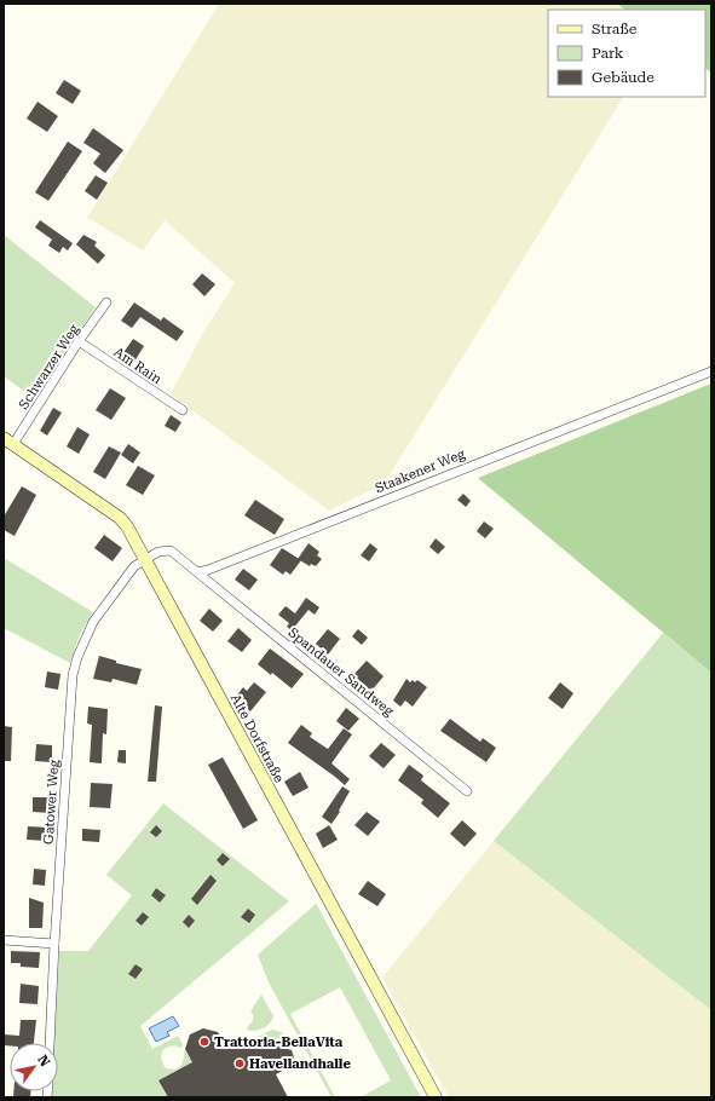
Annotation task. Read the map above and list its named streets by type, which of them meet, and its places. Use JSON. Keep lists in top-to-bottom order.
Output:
{
  "streets": {
    "street": [
      "Am Rain",
      "Schwarzer Weg",
      "Staakener Weg",
      "Spandauer Sandweg",
      "Alte Dorfstraße",
      "Gatower Weg"
    ]
  },
  "crossings": [
    ["Am Rain", "Schwarzer Weg"],
    ["Schwarzer Weg", "Alte Dorfstraße"],
    ["Staakener Weg", "Spandauer Sandweg"],
    ["Alte Dorfstraße", "Gatower Weg"]
  ],
  "places": ["Trattoria-BellaVita", "Havellandhalle"],
  "legend": ["Straße", "Park", "Gebäude"],
  "north": "top right"
}
